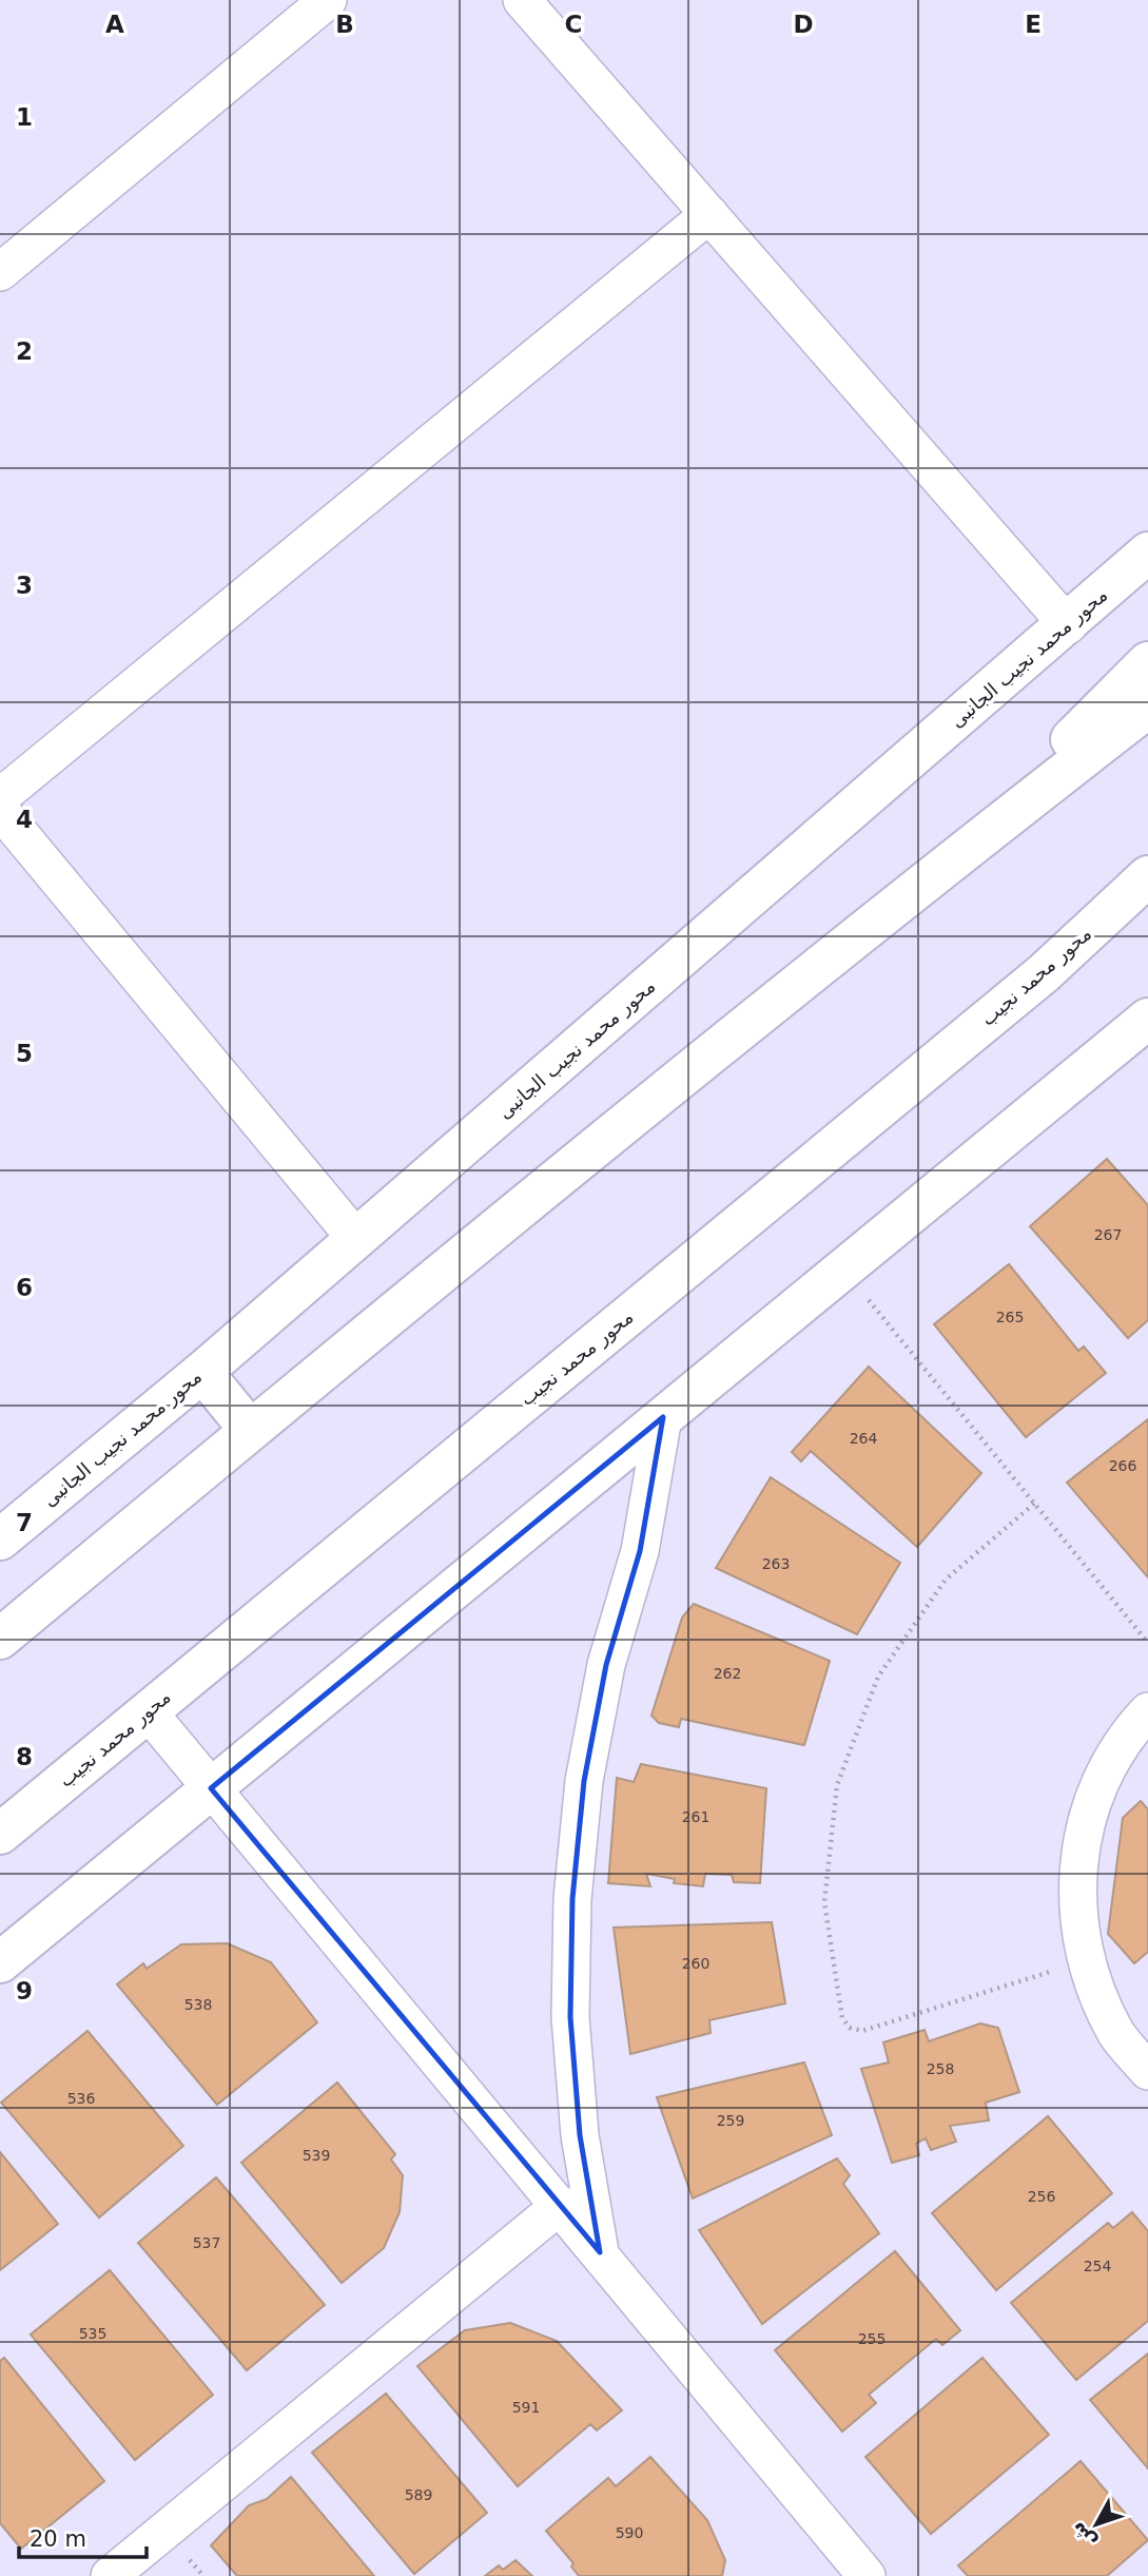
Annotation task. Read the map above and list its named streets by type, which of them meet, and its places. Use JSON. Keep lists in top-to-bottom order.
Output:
{
  "streets": {
    "main road": ["محور محمد نجيب الجانبى", "محور محمد نجيب"]
  },
  "house_numbers": [
    "267",
    "265",
    "264",
    "266",
    "263",
    "262",
    "261",
    "260",
    "538",
    "258",
    "536",
    "259",
    "539",
    "256",
    "537",
    "254",
    "535",
    "255",
    "591",
    "589",
    "590"
  ],
  "scale_bar": "20 m",
  "north": "bottom left",
  "grid": {
    "columns": [
      "A",
      "B",
      "C",
      "D",
      "E"
    ],
    "rows": [
      "1",
      "2",
      "3",
      "4",
      "5",
      "6",
      "7",
      "8",
      "9"
    ]
  }
}
